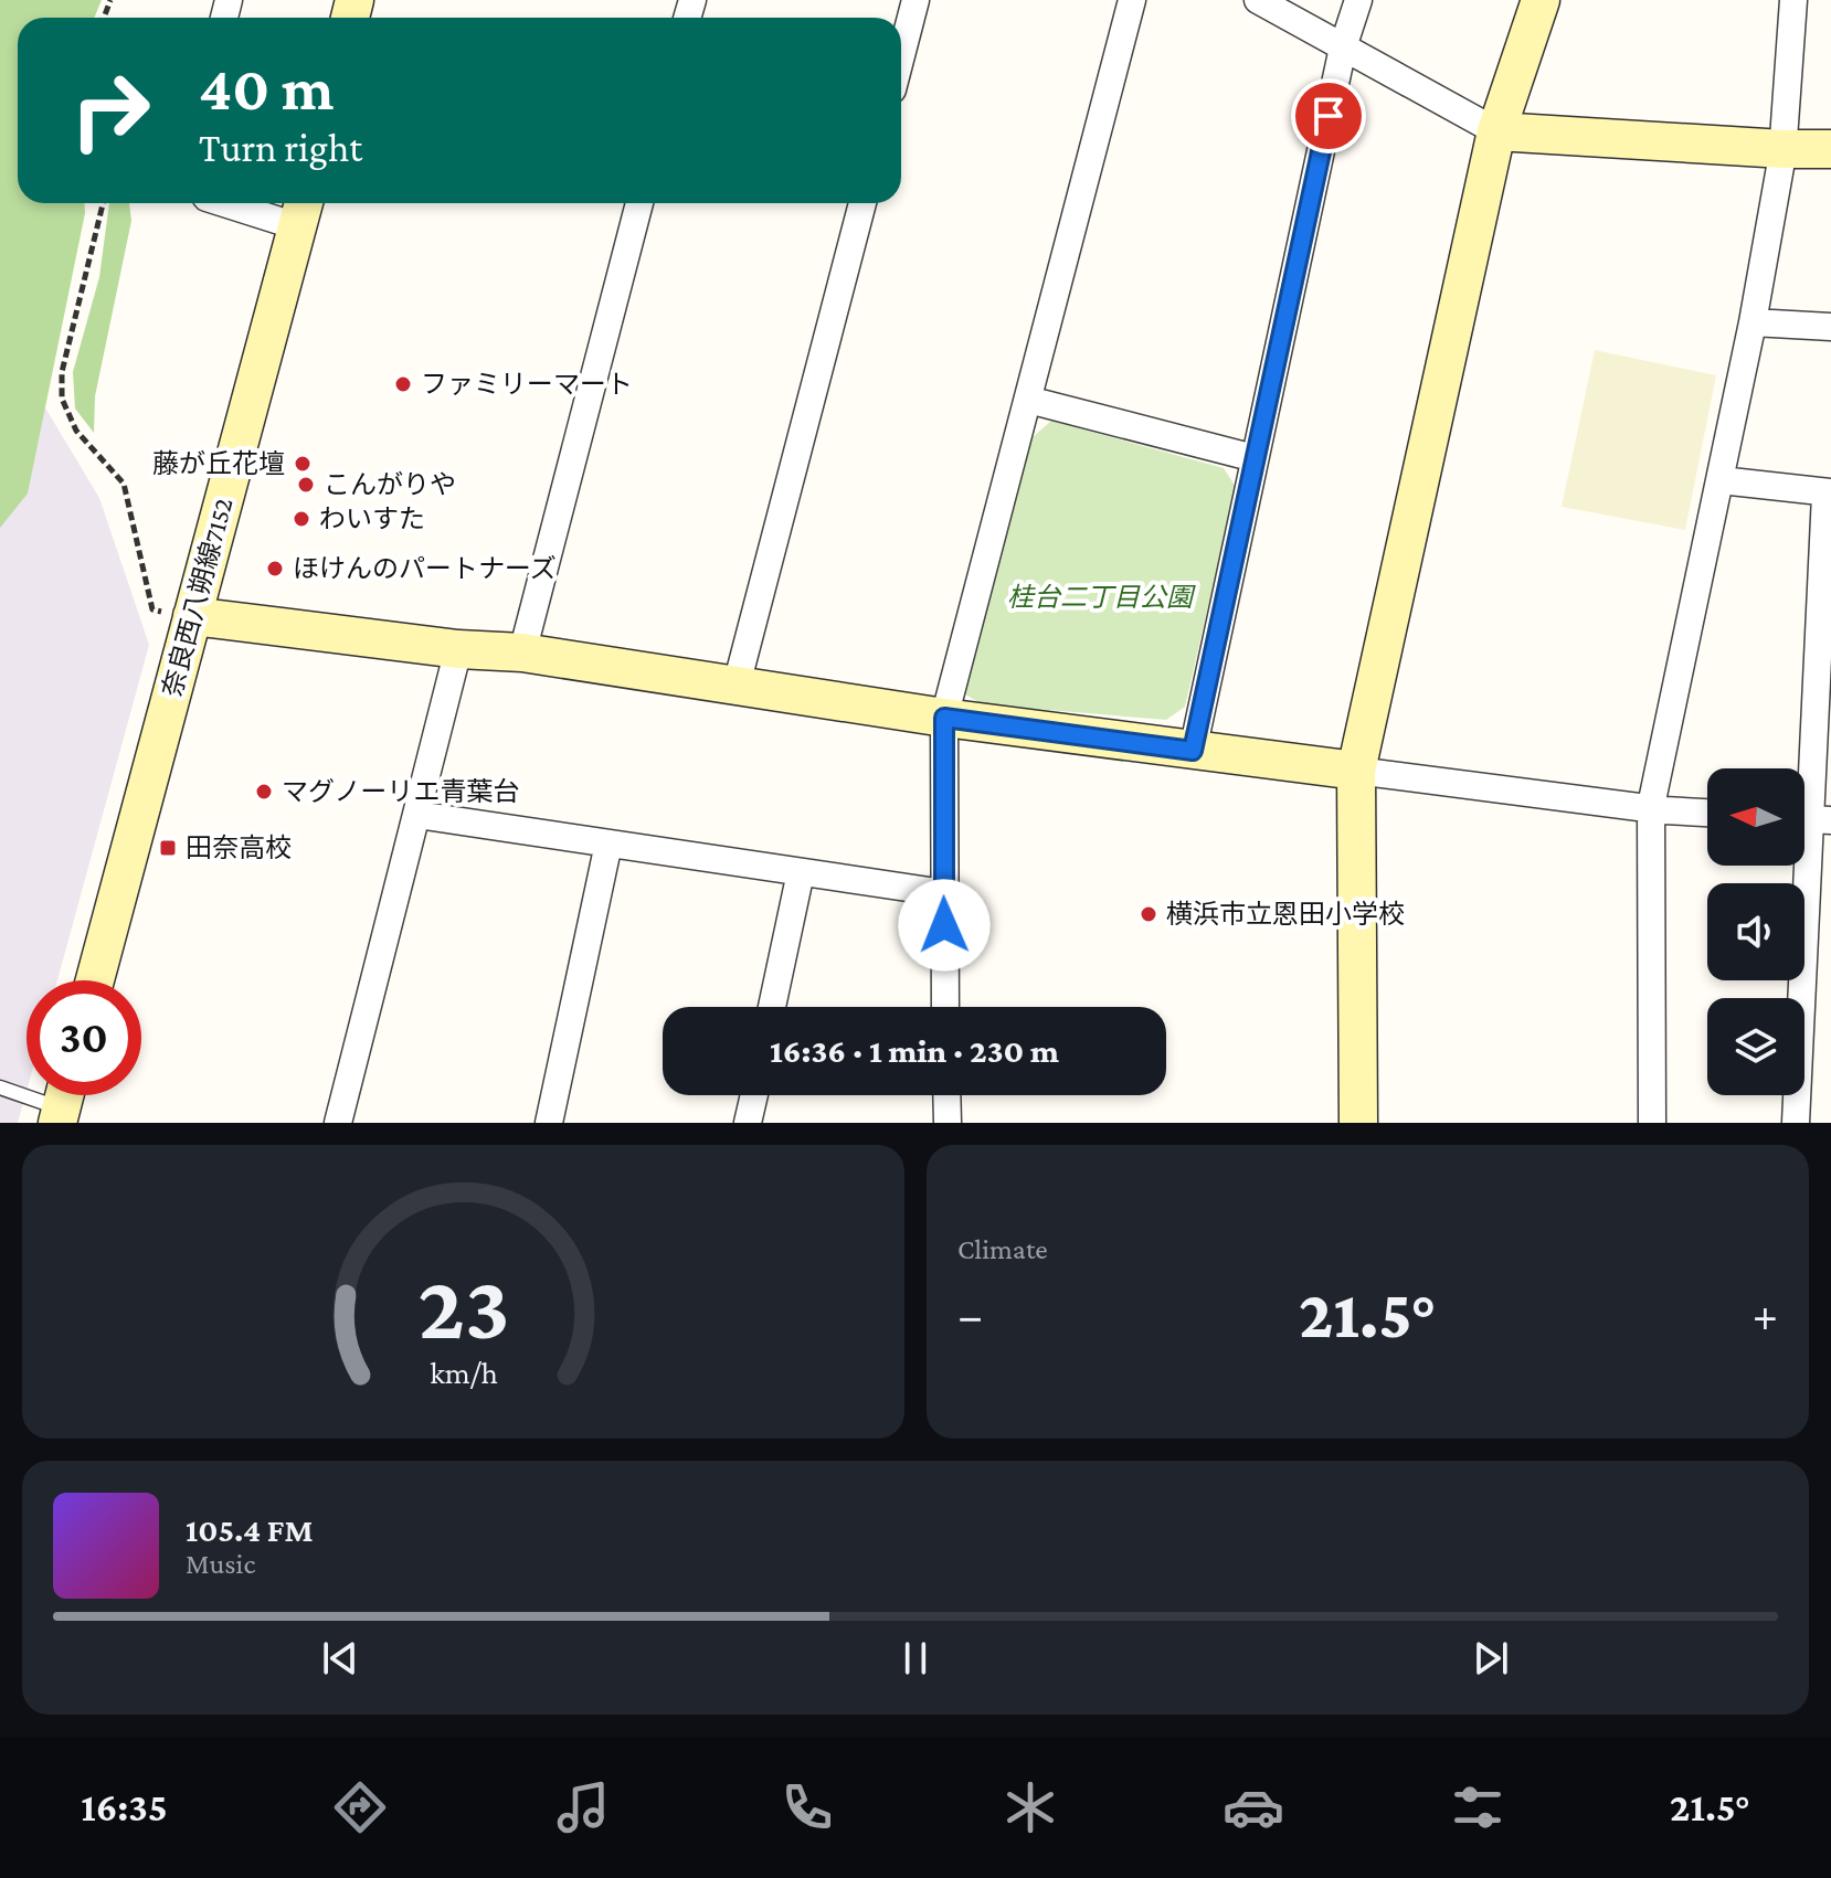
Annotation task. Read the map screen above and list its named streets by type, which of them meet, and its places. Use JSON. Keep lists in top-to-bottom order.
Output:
{
  "streets": {
    "street": ["奈良西八朔線7152"]
  },
  "parks": ["桂台二丁目公園"],
  "places": {
    "other": [
      "ファミリーマート",
      "藤が丘花壇",
      "こんがりや",
      "わいすた",
      "ほけんのパートナーズ",
      "マグノーリエ青葉台",
      "横浜市立恩田小学校"
    ],
    "transit": ["田奈高校"]
  },
  "north": "left",
  "page": {
    "turn": ["40 m", "Turn right"],
    "limit": "30",
    "trip": "16:36 · 1 min · 230 m",
    "tile": "Climate",
    "heat": ["−", "21.5°", "+"],
    "song": ["105.4 FM", "Music"],
    "tabs": ["16:35", "21.5°"],
    "gauge": ["23", "km/h"]
  }
}
